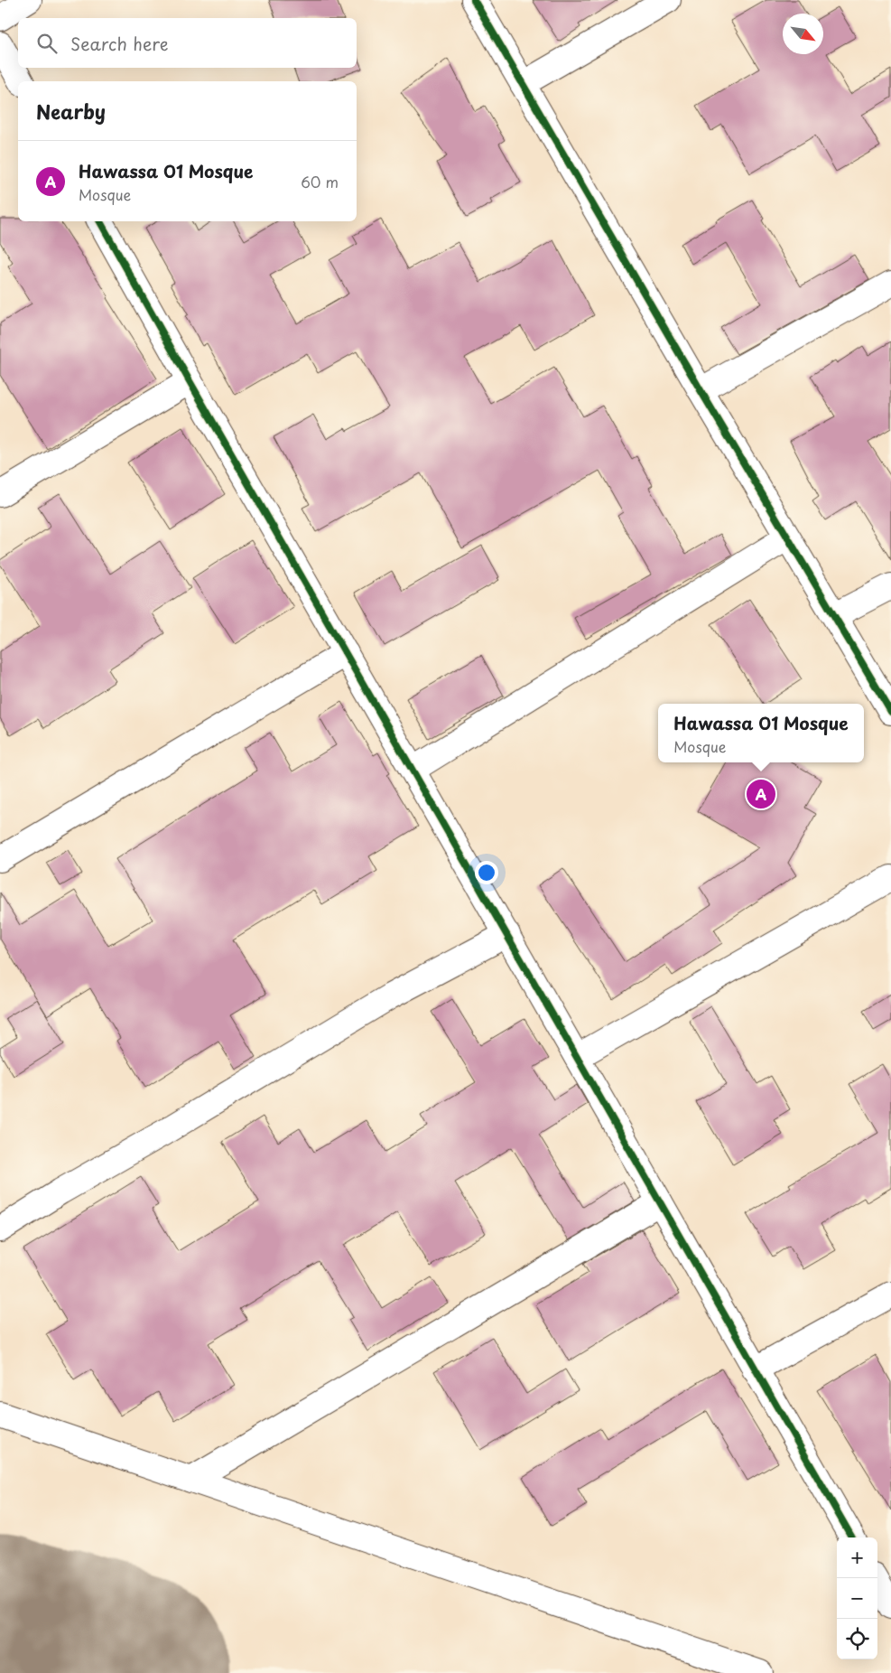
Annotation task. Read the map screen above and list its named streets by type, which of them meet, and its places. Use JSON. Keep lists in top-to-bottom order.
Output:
{
  "north": "bottom right",
  "page": {
    "search": "Search here",
    "heading": "Nearby",
    "list": [
      {
        "mark": "A",
        "name": "Hawassa 01 Mosque",
        "note": "Mosque",
        "value": "60 m"
      }
    ],
    "popup": ["Hawassa 01 Mosque", "Mosque"],
    "pins": "A",
    "map_buttons": ["+", "−"]
  }
}
